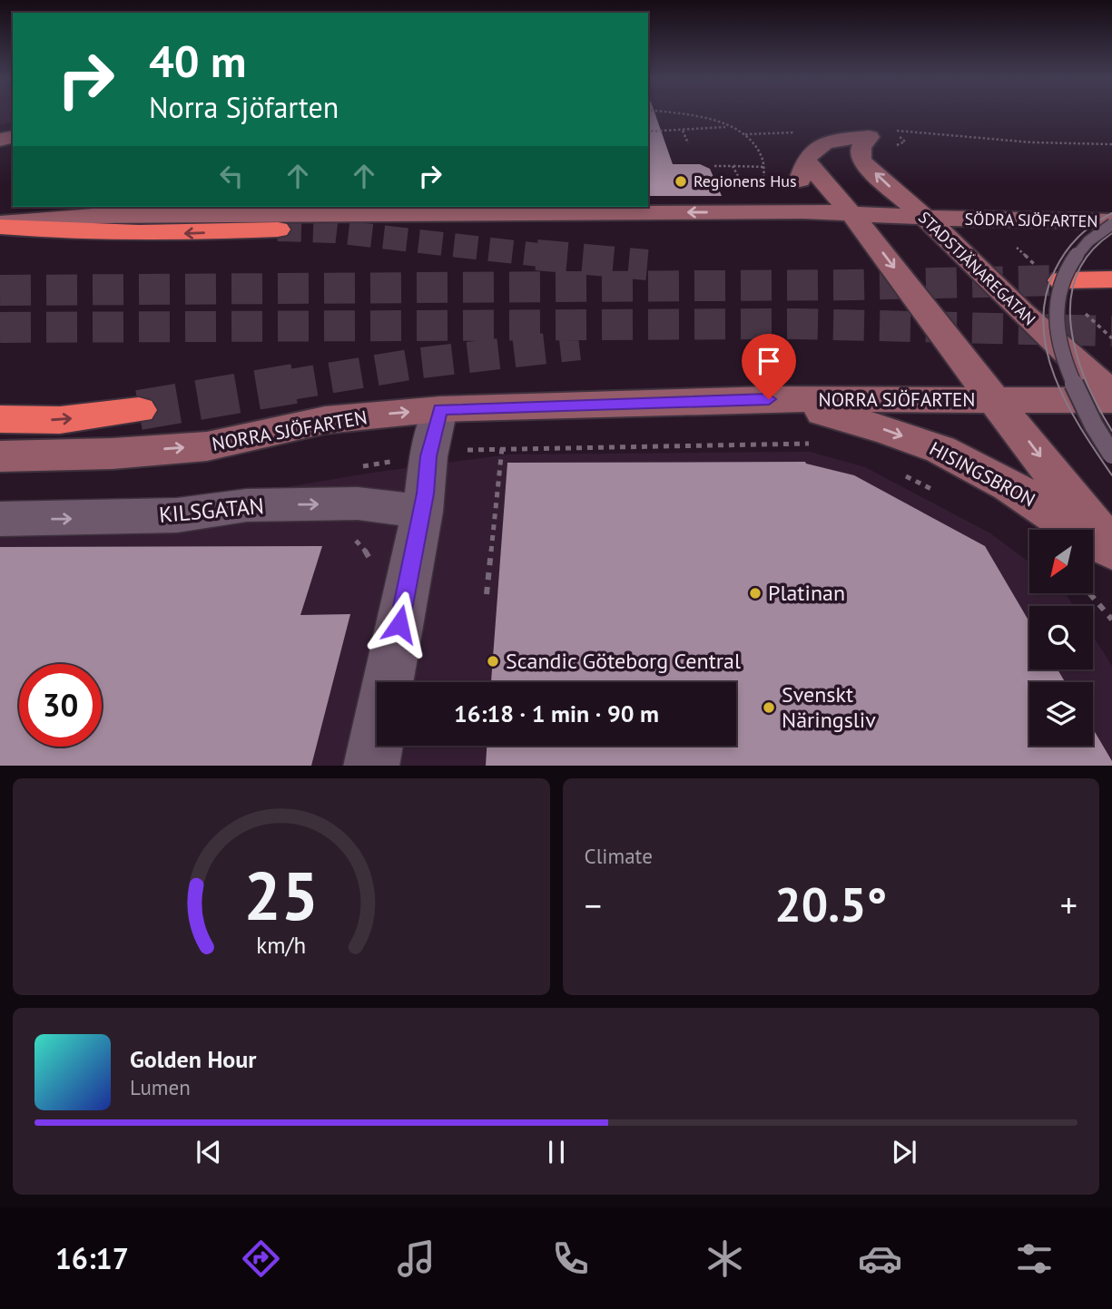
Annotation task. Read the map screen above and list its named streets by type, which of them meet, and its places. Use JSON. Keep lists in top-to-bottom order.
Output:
{
  "streets": {
    "main road": [
      "SÖDRA SJÖFARTEN",
      "STADSTJÄNAREGATAN",
      "NORRA SJÖFARTEN",
      "HISINGSBRON"
    ],
    "street": ["KILSGATAN"]
  },
  "crossings": [
    ["SÖDRA SJÖFARTEN", "STADSTJÄNAREGATAN"],
    ["NORRA SJÖFARTEN", "HISINGSBRON"]
  ],
  "one_way": ["SÖDRA SJÖFARTEN", "NORRA SJÖFARTEN", "KILSGATAN"],
  "places": [
    "Regionens Hus",
    "Platinan",
    "Scandic Göteborg Central",
    "Svenskt Näringsliv"
  ],
  "north": "bottom left",
  "page": {
    "turn": ["40 m", "Norra Sjöfarten"],
    "limit": "30",
    "trip": "16:18 · 1 min · 90 m",
    "tile": "Climate",
    "heat": ["−", "20.5°", "+"],
    "song": ["Golden Hour", "Lumen"],
    "tabs": "16:17",
    "gauge": ["25", "km/h"]
  }
}
